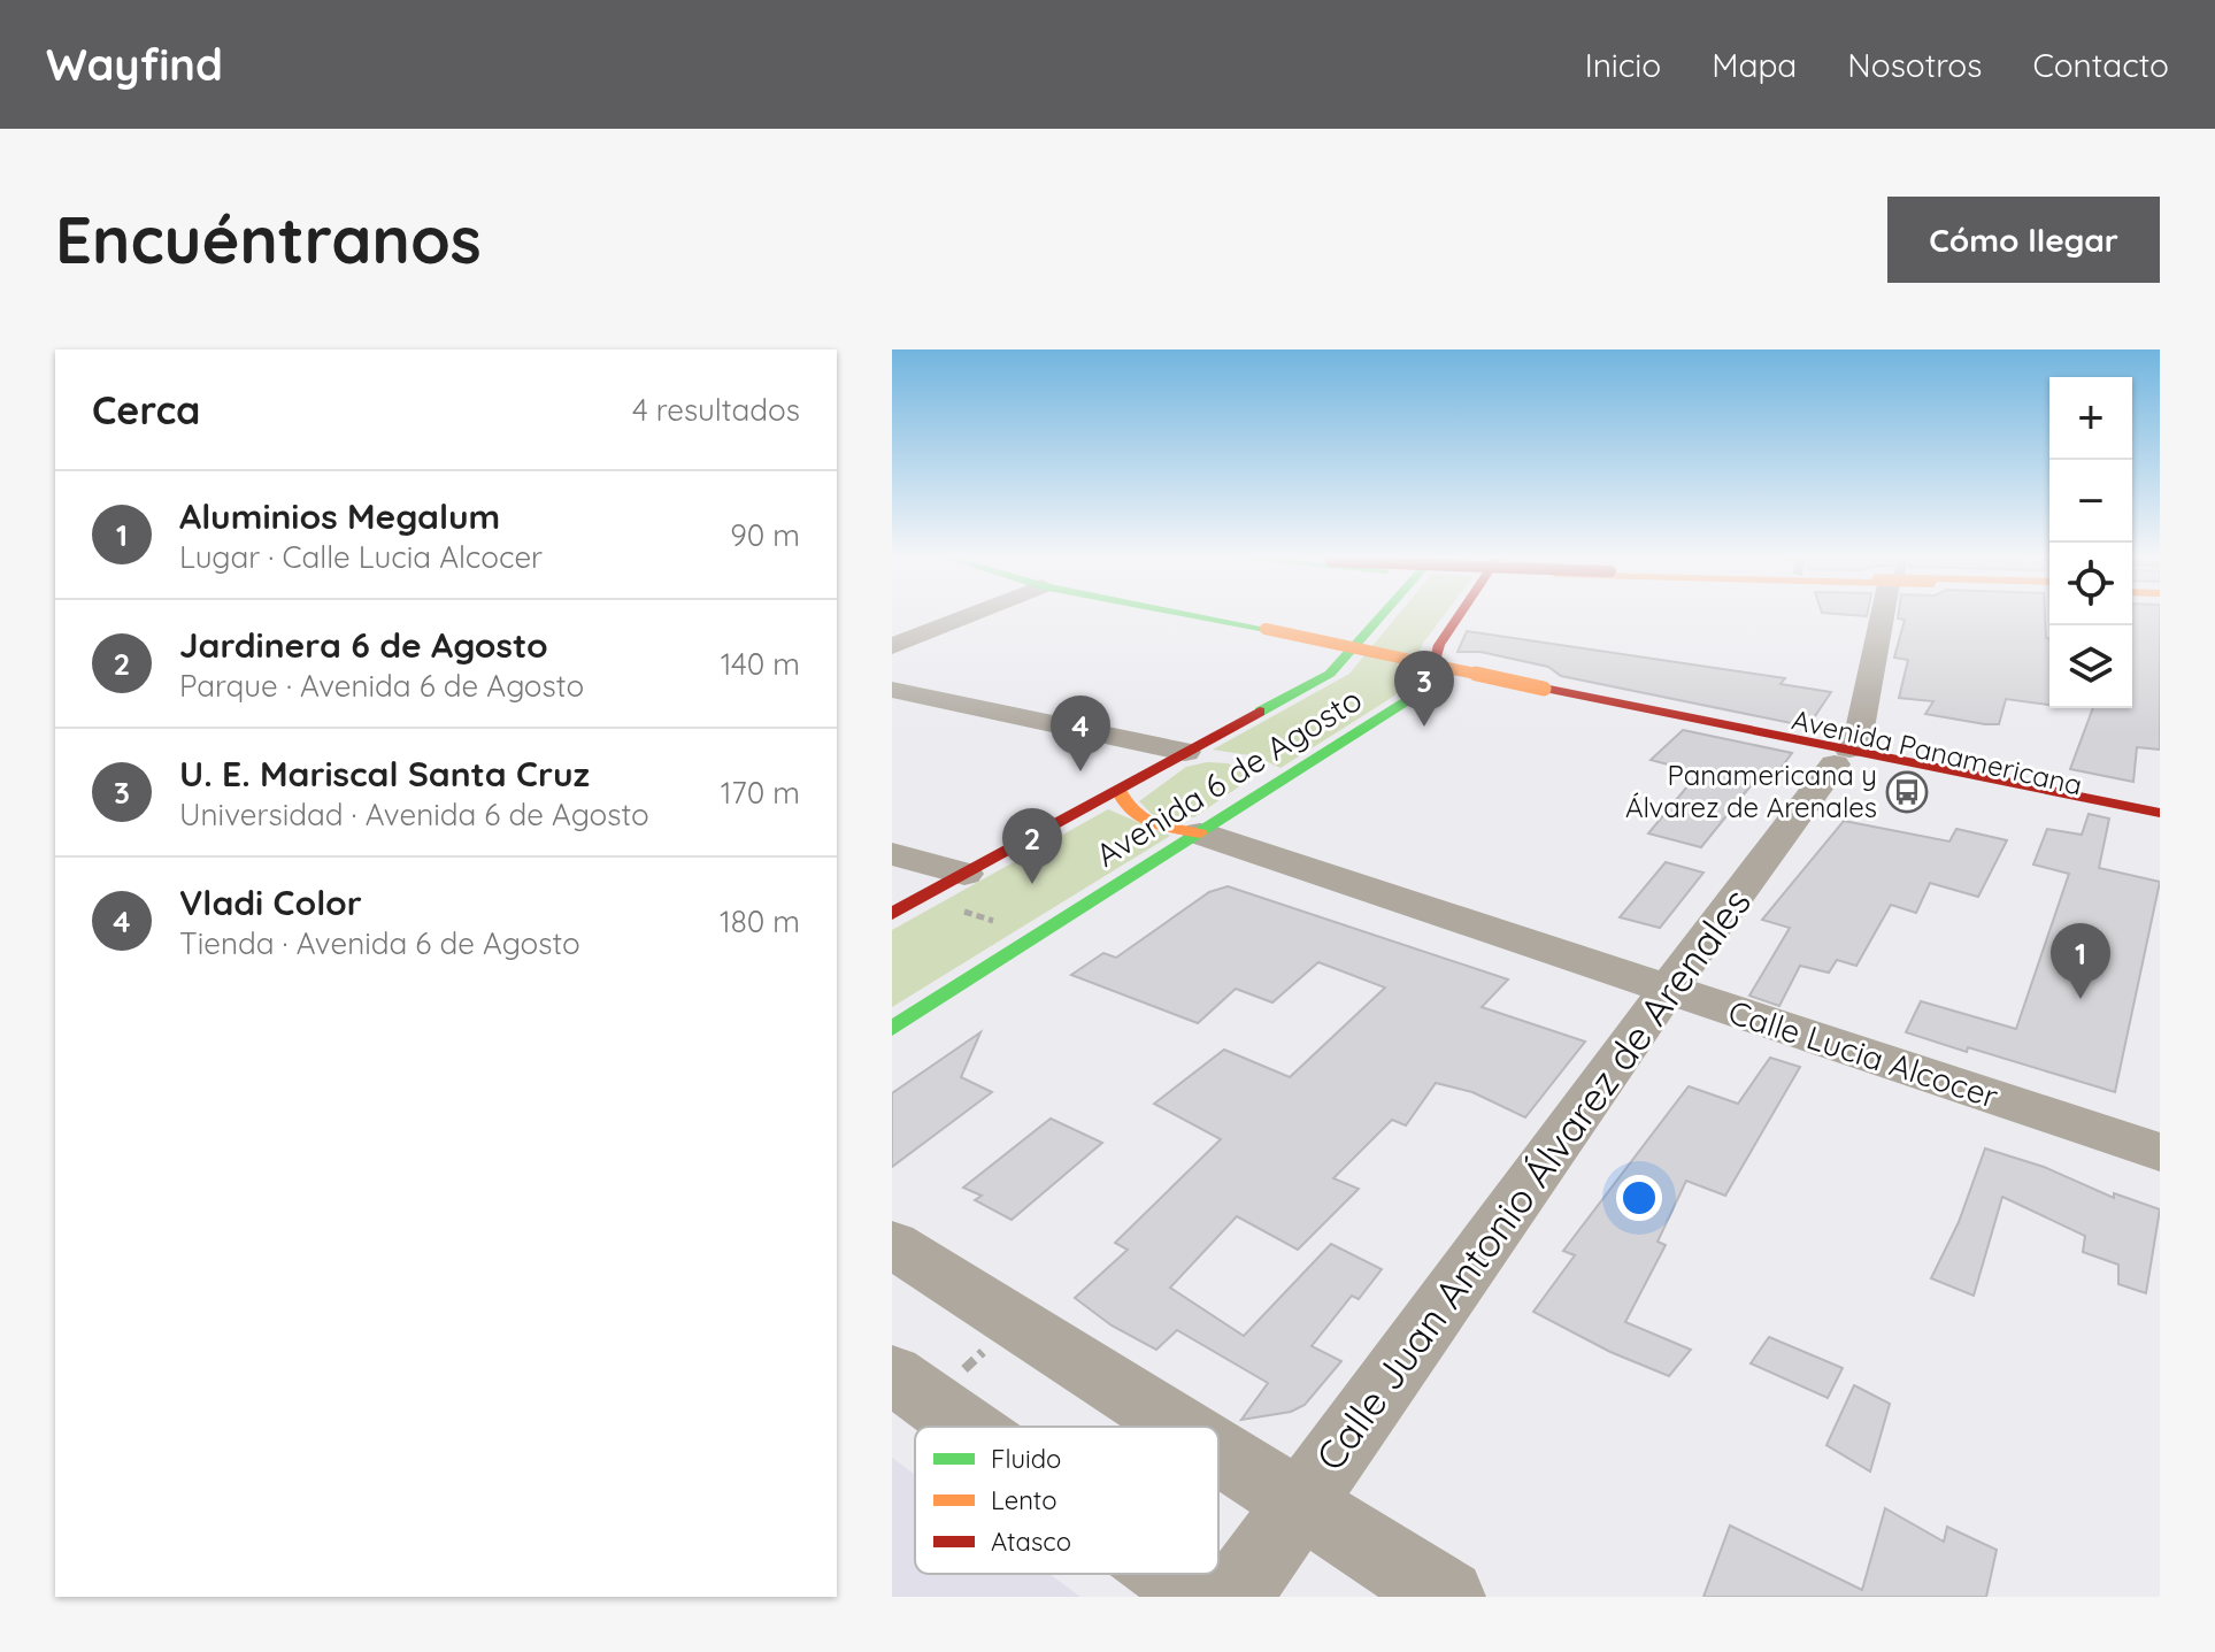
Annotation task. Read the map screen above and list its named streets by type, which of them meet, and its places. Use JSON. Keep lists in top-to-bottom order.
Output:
{
  "streets": {
    "main road": ["Avenida Panamericana", "Avenida 6 de Agosto"],
    "street": ["Calle Lucia Alcocer", "Calle Juan Antonio Álvarez de Arenales"]
  },
  "crossings": [
    ["Avenida Panamericana", "Calle Juan Antonio Álvarez de Arenales"],
    ["Avenida 6 de Agosto", "Calle Lucia Alcocer"],
    ["Calle Lucia Alcocer", "Calle Juan Antonio Álvarez de Arenales"]
  ],
  "places": {
    "bus stop": ["Panamericana y Álvarez de Arenales"]
  },
  "legend": ["Fluido", "Lento", "Atasco"],
  "page": {
    "header": "Wayfind",
    "nav": [
      "Inicio",
      "Mapa",
      "Nosotros",
      "Contacto"
    ],
    "buttons": "Cómo llegar",
    "title": "Encuéntranos",
    "heading": ["Cerca", "4 resultados"],
    "map_buttons": ["+", "−"],
    "list": [
      {
        "mark": "1",
        "name": "Aluminios Megalum",
        "note": "Lugar · Calle Lucia Alcocer",
        "value": "90 m"
      },
      {
        "mark": "2",
        "name": "Jardinera 6 de Agosto",
        "note": "Parque · Avenida 6 de Agosto",
        "value": "140 m"
      },
      {
        "mark": "3",
        "name": "U. E. Mariscal Santa Cruz",
        "note": "Universidad · Avenida 6 de Agosto",
        "value": "170 m"
      },
      {
        "mark": "4",
        "name": "Vladi Color",
        "note": "Tienda · Avenida 6 de Agosto",
        "value": "180 m"
      }
    ],
    "pins": [
      "3",
      "4",
      "2",
      "1"
    ]
  }
}
